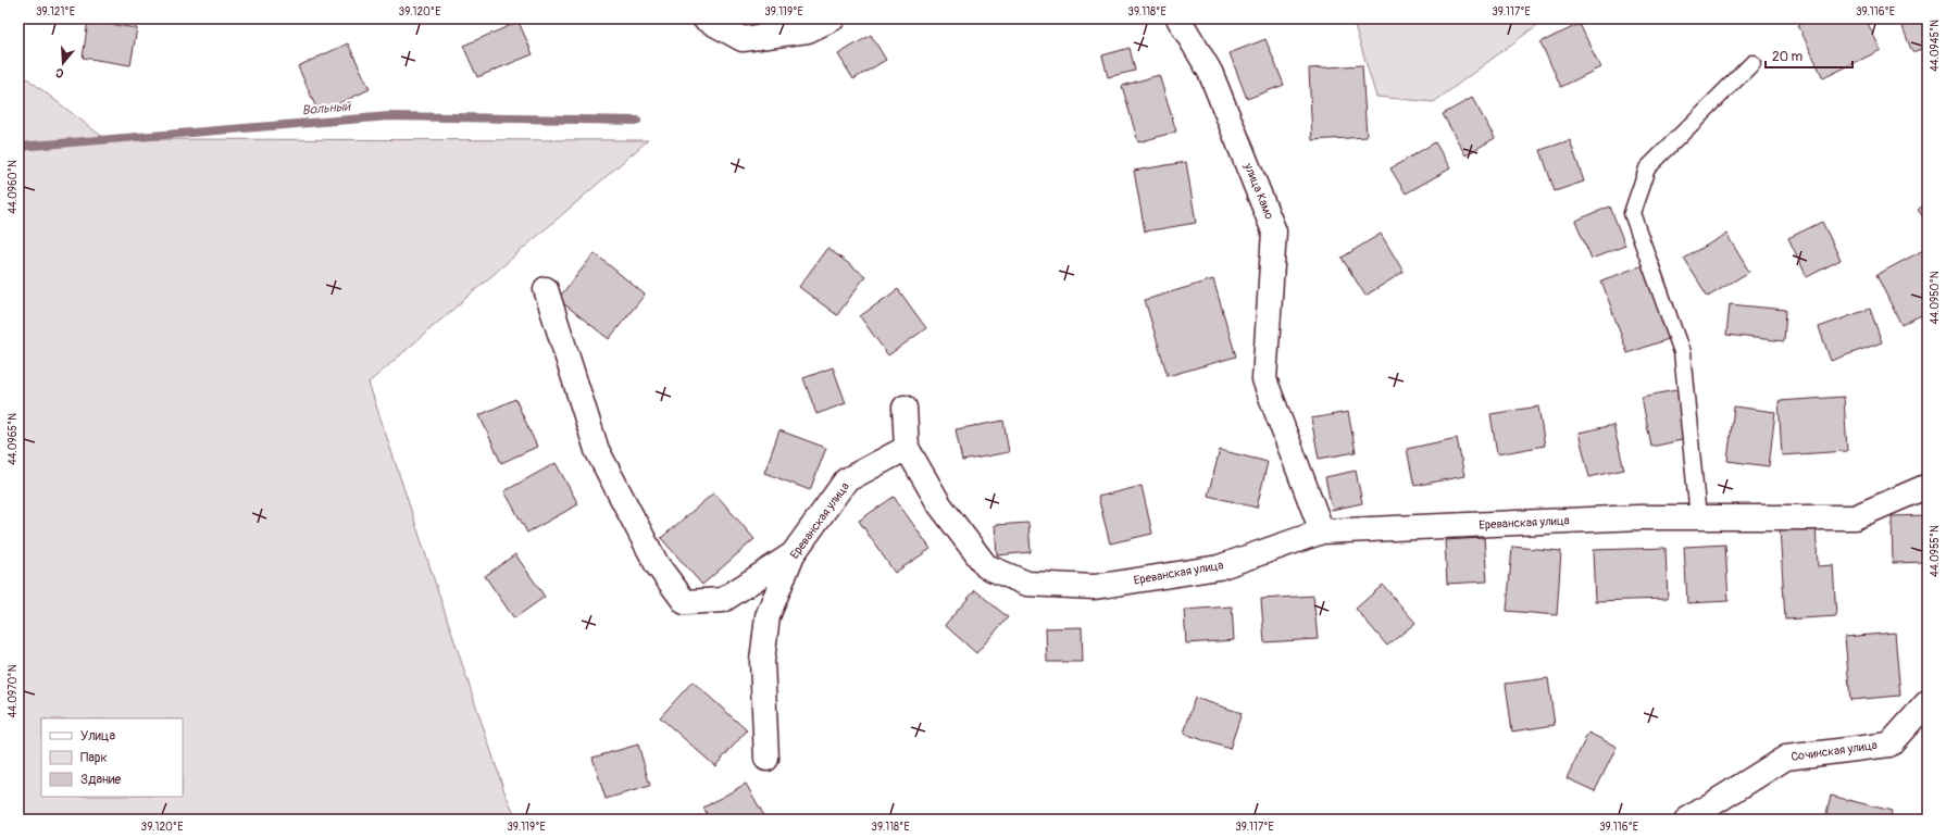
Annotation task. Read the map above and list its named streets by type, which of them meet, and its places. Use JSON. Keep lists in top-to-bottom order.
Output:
{
  "streets": {
    "street": ["улица Камо", "Ереванская улица", "Сочинская улица"]
  },
  "crossings": [
    ["улица Камо", "Ереванская улица"]
  ],
  "water": ["Вольный"],
  "legend": ["Улица", "Парк", "Здание"],
  "scale_bar": "20 m",
  "north": "bottom",
  "coordinates": [
    "39.121°E",
    "39.120°E",
    "39.119°E",
    "39.118°E",
    "39.117°E",
    "39.116°E",
    "44.0945°N",
    "44.0960°N",
    "44.0950°N",
    "44.0965°N",
    "44.0955°N",
    "44.0970°N"
  ]
}
